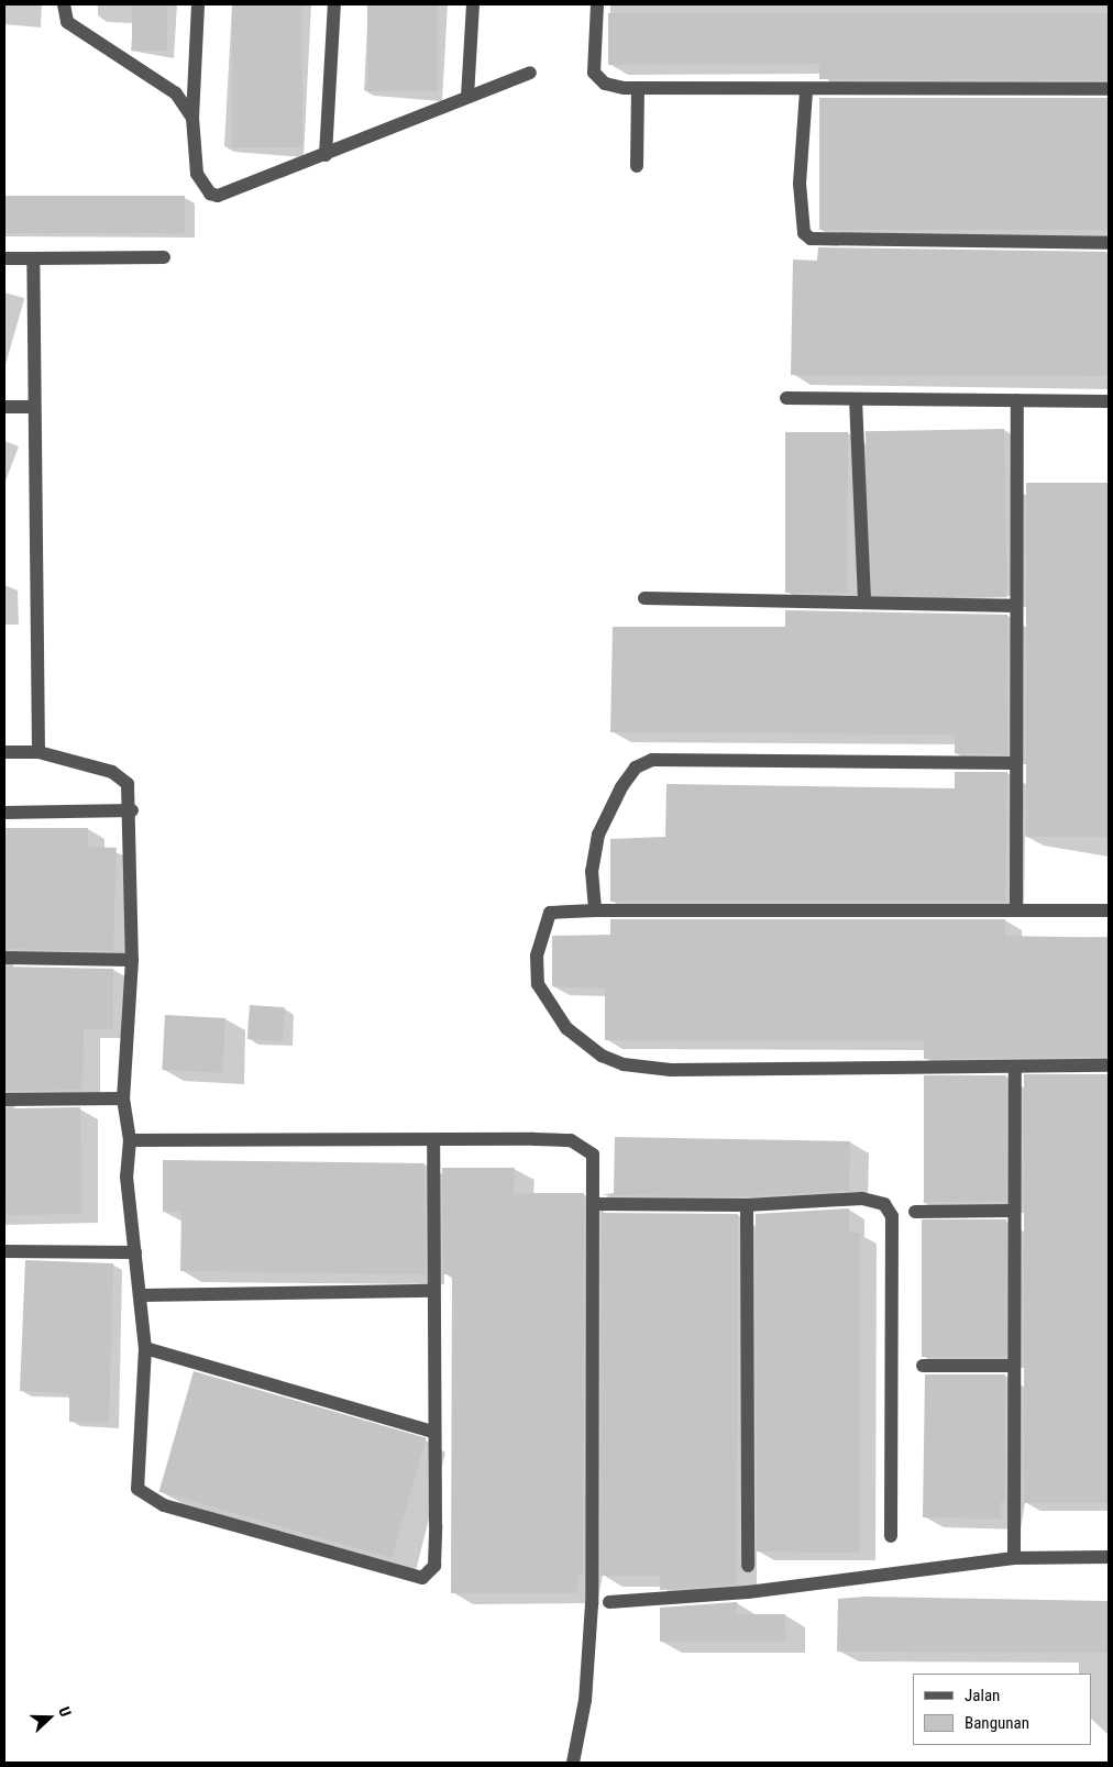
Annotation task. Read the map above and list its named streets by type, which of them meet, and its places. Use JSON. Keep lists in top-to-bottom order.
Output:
{
  "legend": ["Jalan", "Bangunan"],
  "north": "right"
}
